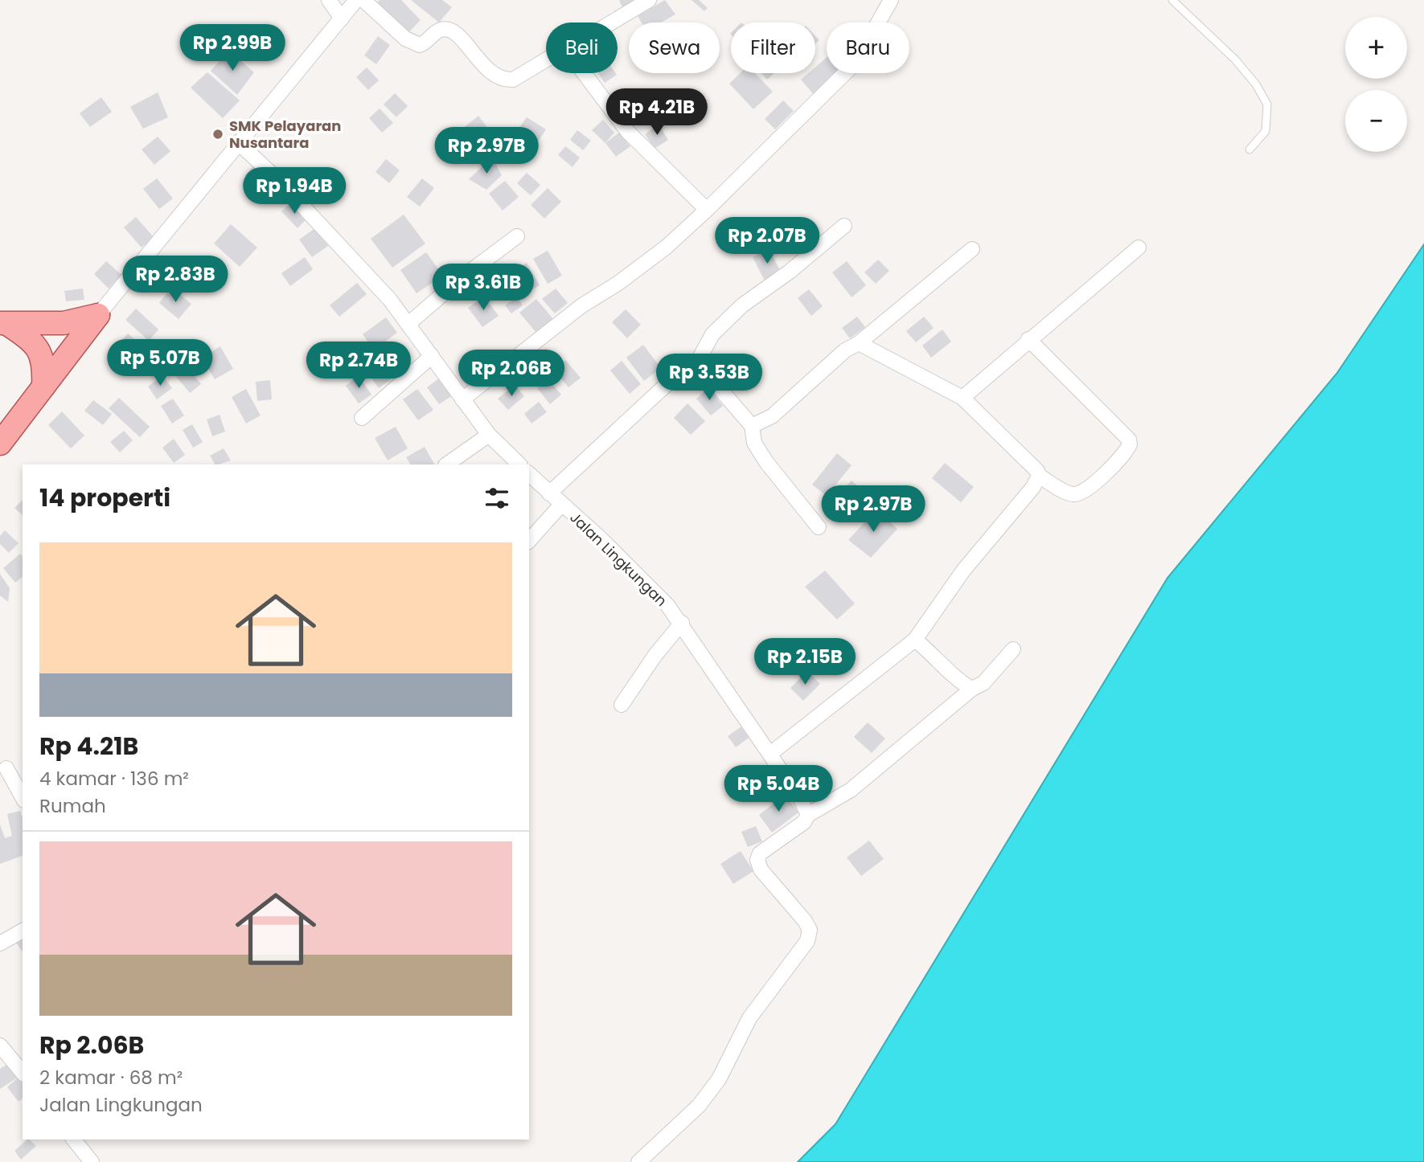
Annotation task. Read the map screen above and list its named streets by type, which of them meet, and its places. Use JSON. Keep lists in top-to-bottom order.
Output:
{
  "streets": {
    "street": ["Jalan Lingkungan"]
  },
  "places": ["SMK Pelayaran Nusantara"],
  "page": {
    "map_buttons": ["+", "−"],
    "chip": [
      "Beli",
      "Sewa",
      "Filter",
      "Baru"
    ],
    "price": [
      "Rp 2.99B",
      "Rp 4.21B",
      "Rp 2.97B",
      "Rp 1.94B",
      "Rp 2.07B",
      "Rp 2.83B",
      "Rp 3.61B",
      "Rp 5.07B",
      "Rp 2.74B",
      "Rp 2.06B",
      "Rp 3.53B",
      "Rp 2.97B",
      "Rp 2.15B",
      "Rp 5.04B"
    ],
    "heading": "14 properti",
    "list": [
      {
        "name": "Rp 4.21B",
        "note": "4 kamar · 136 m² · Rumah"
      },
      {
        "name": "Rp 2.06B",
        "note": "2 kamar · 68 m² · Jalan Lingkungan"
      }
    ]
  }
}
